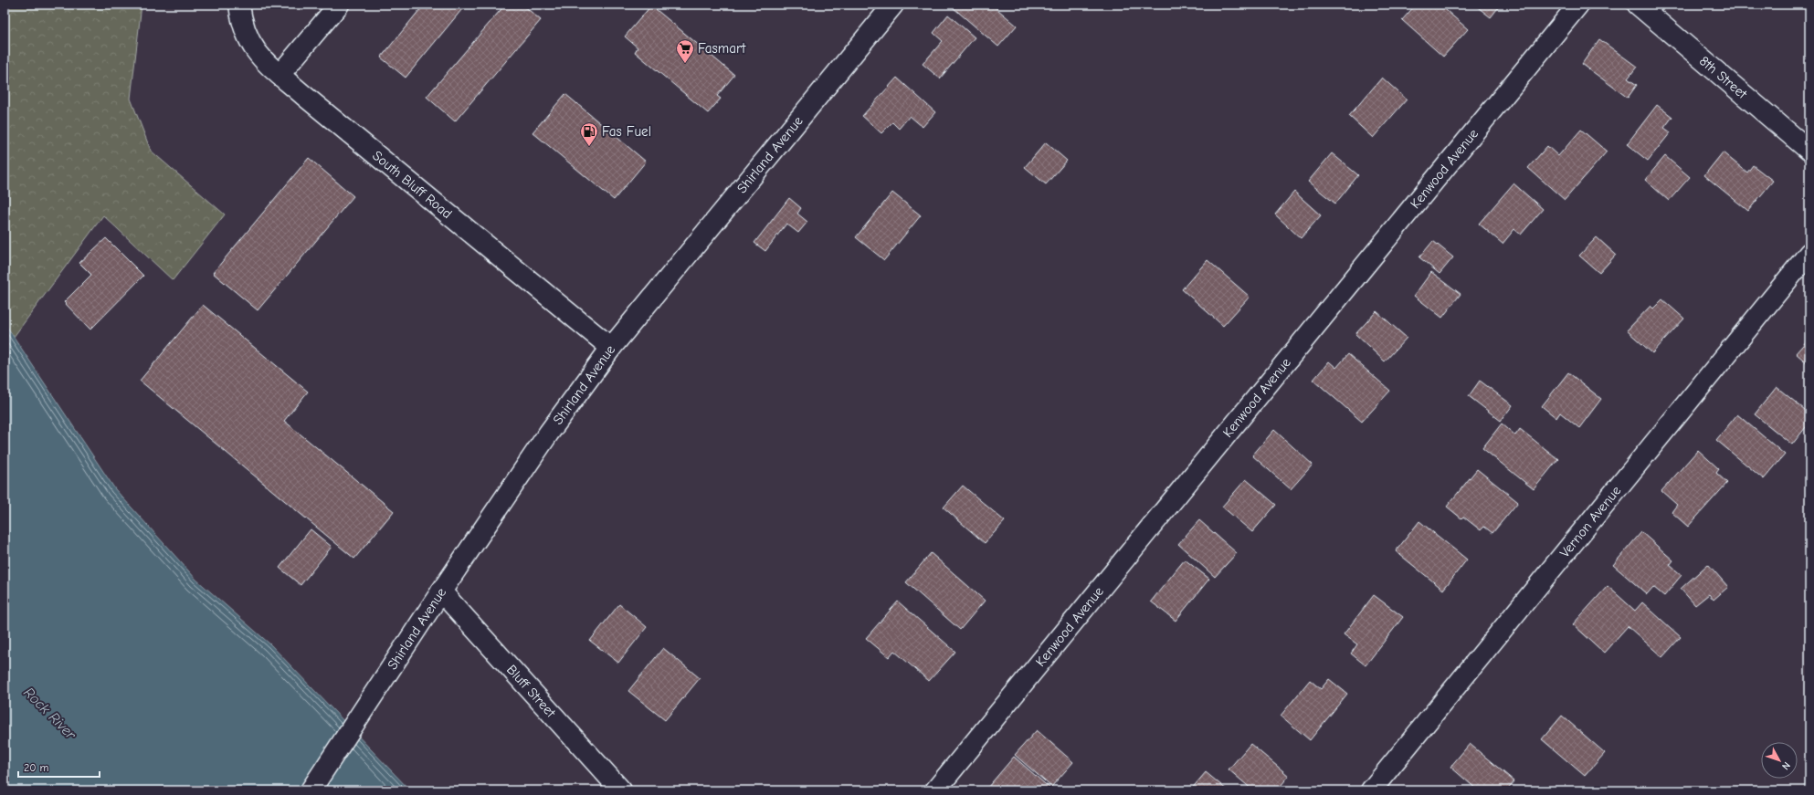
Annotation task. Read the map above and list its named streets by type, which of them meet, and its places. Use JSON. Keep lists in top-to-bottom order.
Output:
{
  "streets": {
    "street": [
      "8th Street",
      "Shirland Avenue",
      "Kenwood Avenue",
      "South Bluff Road",
      "Vernon Avenue",
      "Bluff Street"
    ]
  },
  "crossings": [
    ["Shirland Avenue", "South Bluff Road"],
    ["Shirland Avenue", "Bluff Street"]
  ],
  "water": ["Rock River"],
  "places": {
    "supermarket": ["Fasmart"],
    "fuel station": ["Fas Fuel"]
  },
  "scale_bar": "20 m",
  "north": "bottom right"
}
